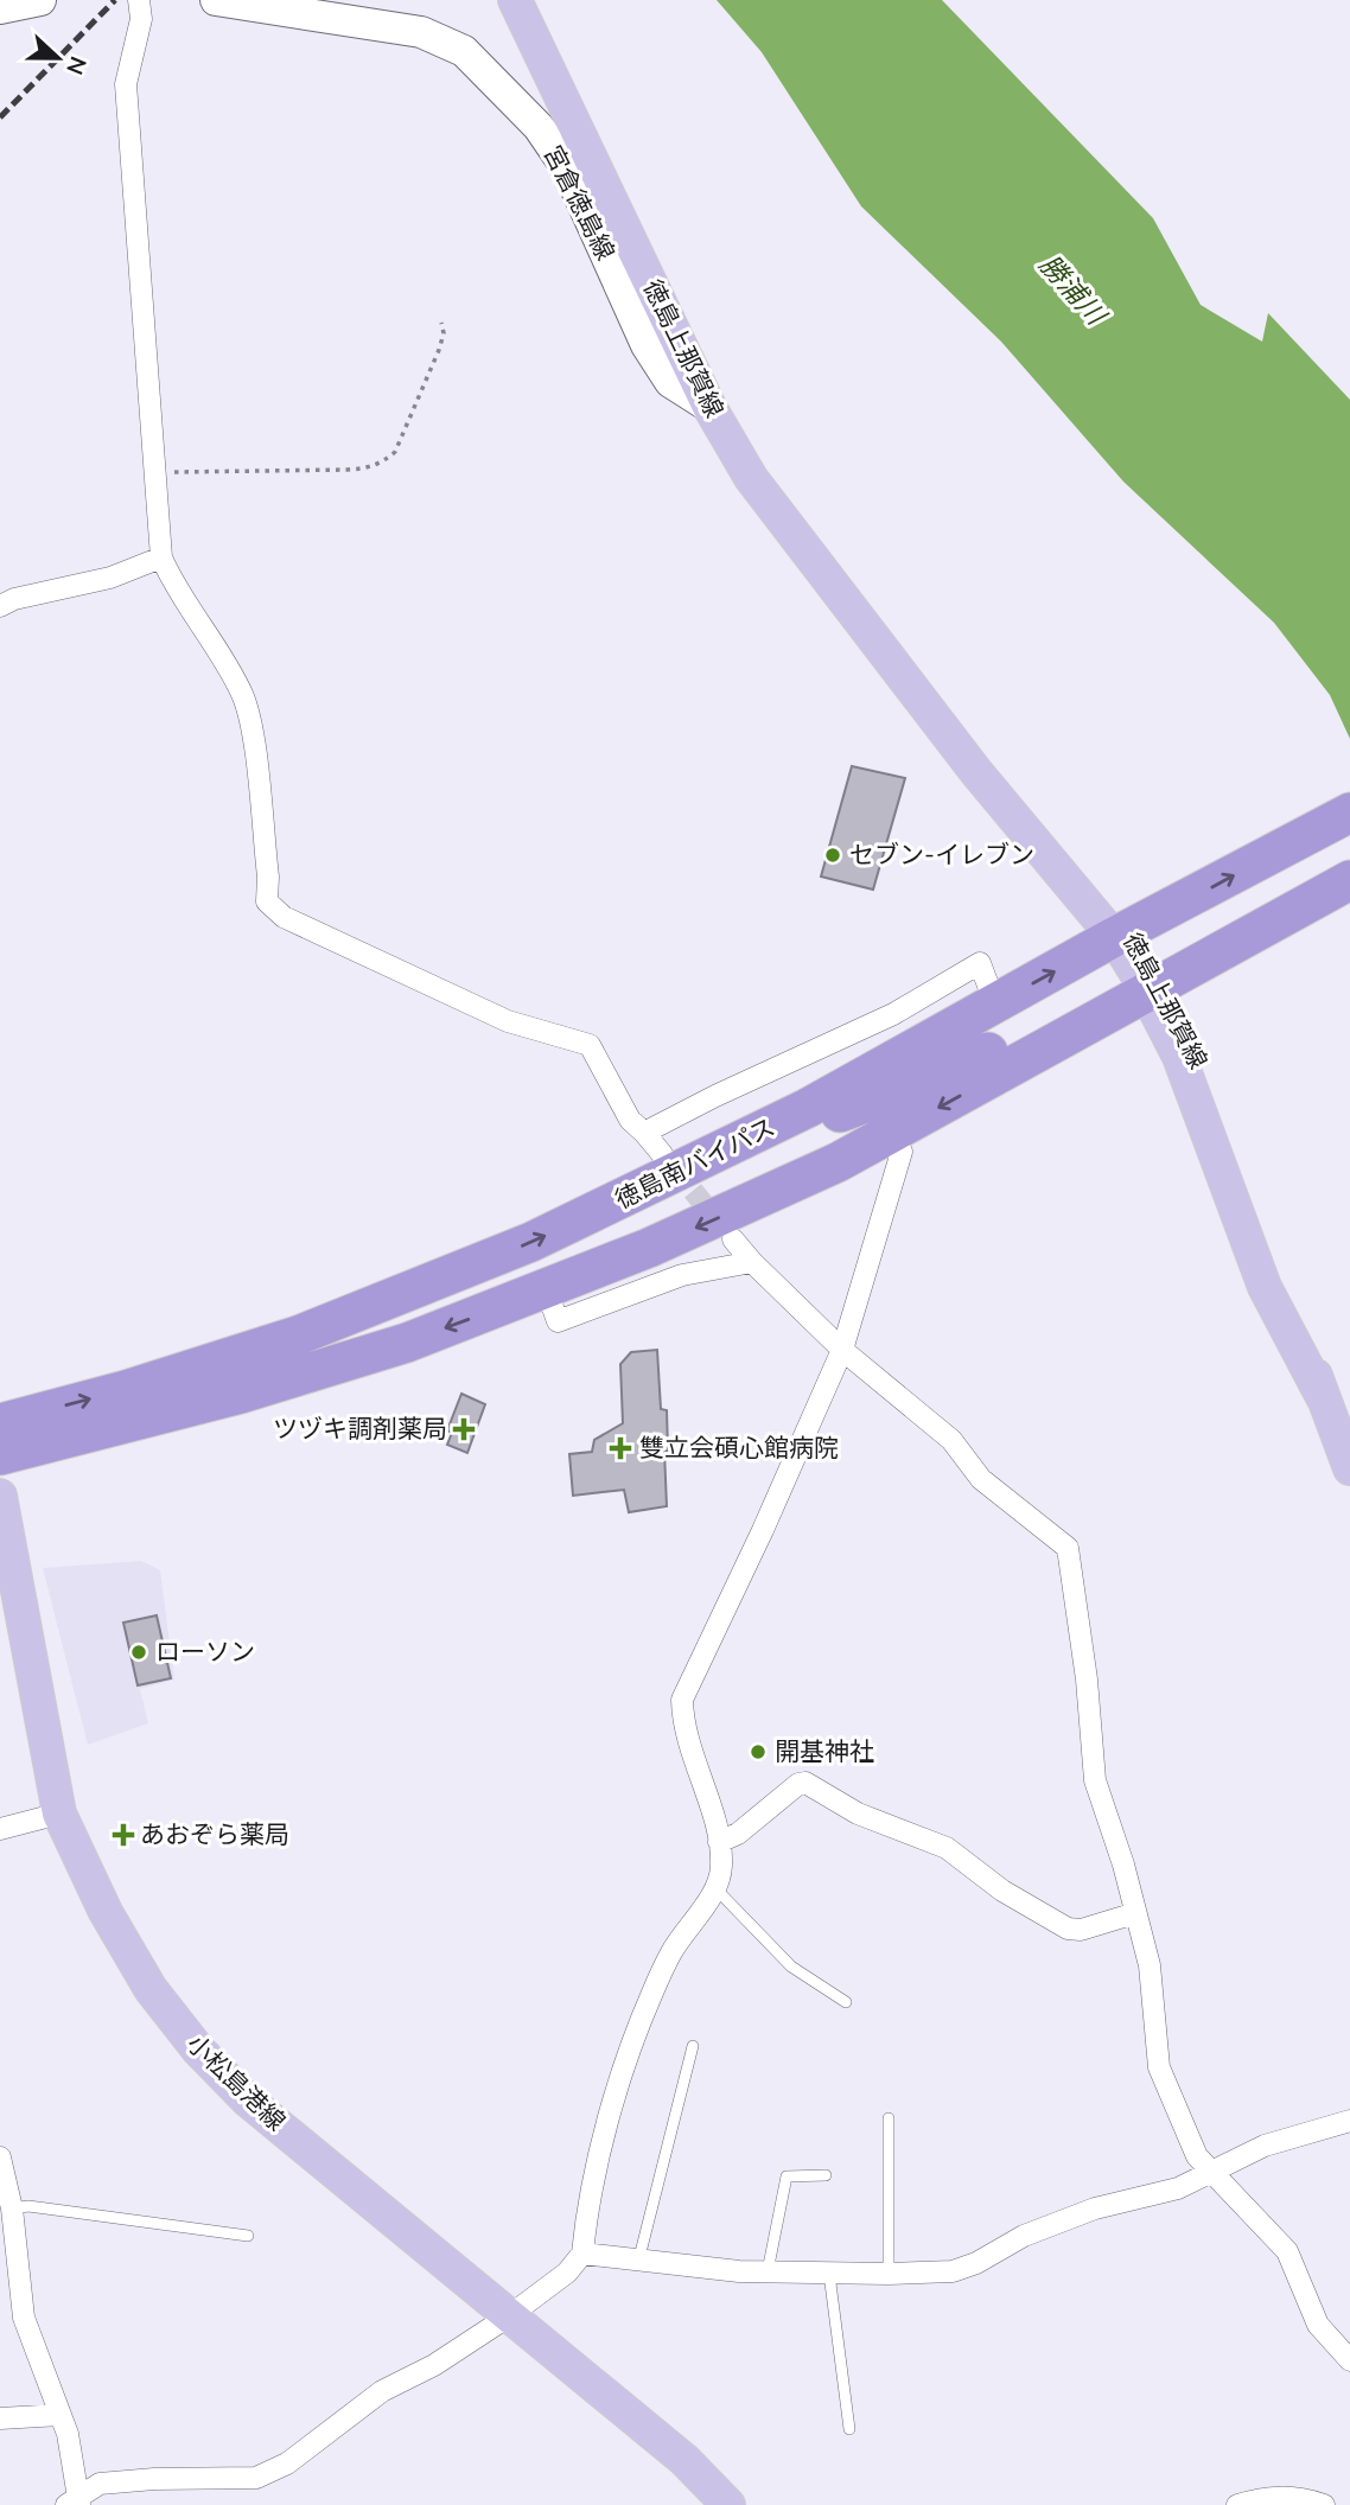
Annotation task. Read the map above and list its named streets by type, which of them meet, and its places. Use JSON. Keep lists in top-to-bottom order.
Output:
{
  "streets": {
    "highway": ["徳島南バイパス"],
    "main road": ["宮倉徳島線", "徳島上那賀線", "小松島港線"]
  },
  "crossings": [
    ["宮倉徳島線", "徳島上那賀線"],
    ["徳島上那賀線", "徳島南バイパス"]
  ],
  "water": ["勝浦川"],
  "places": {
    "other": ["セブン-イレブン", "ローソン", "開基神社"],
    "health": ["ツヅキ調剤薬局", "雙立会碩心館病院", "あおぞら薬局"]
  },
  "north": "right"
}
